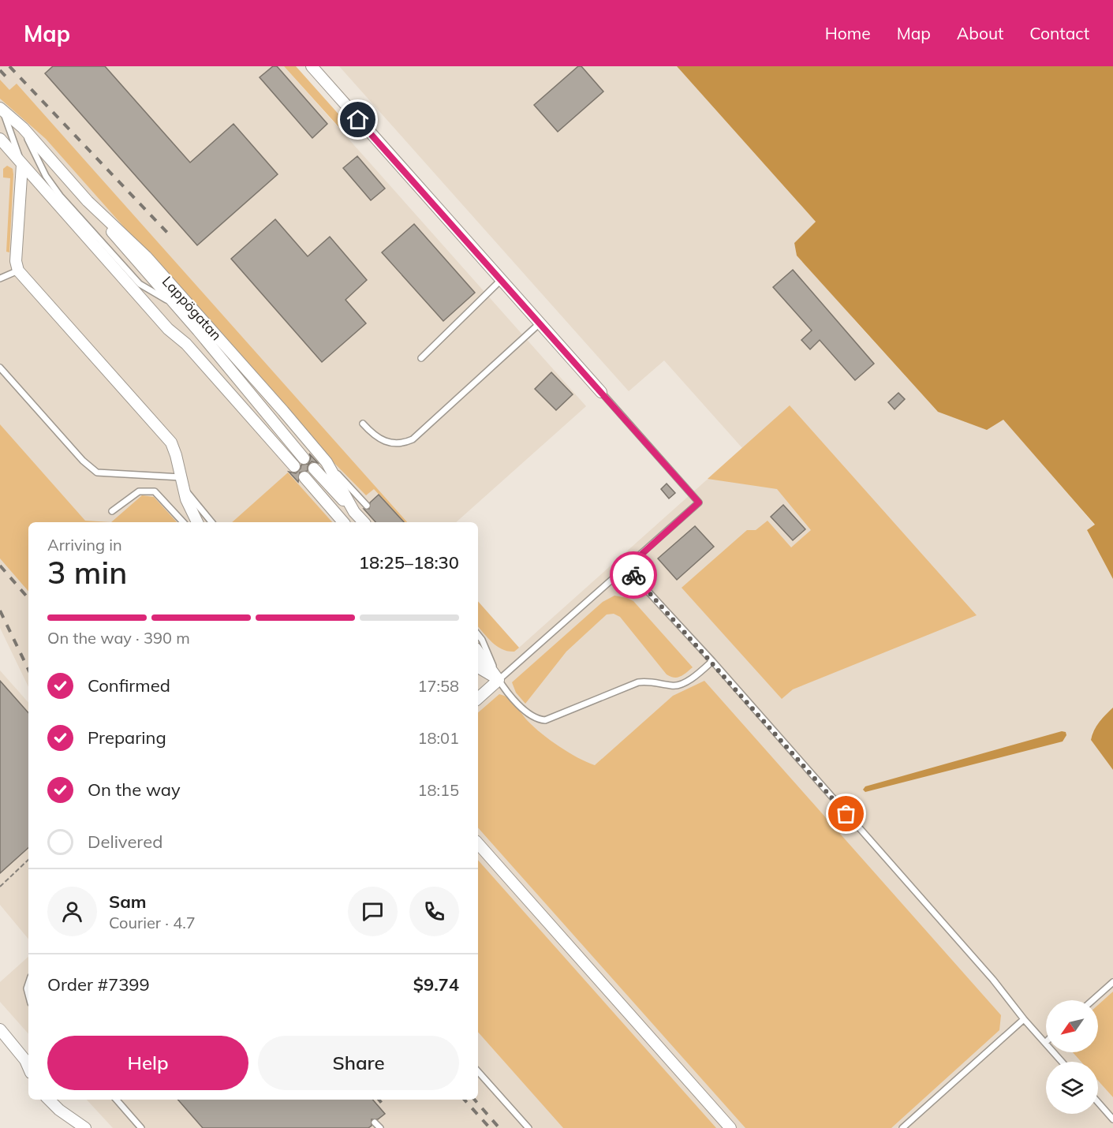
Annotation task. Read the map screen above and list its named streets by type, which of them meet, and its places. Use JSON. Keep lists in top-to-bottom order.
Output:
{
  "streets": {
    "street": ["Lappögatan"]
  },
  "north": "bottom left",
  "page": {
    "header": "Map",
    "nav": [
      "Home",
      "Map",
      "About",
      "Contact"
    ],
    "heading": ["3 min", "Arriving in", "18:25–18:30"],
    "panel": [
      "Sam",
      "Courier · 4.7",
      "Order #7399",
      "$9.74"
    ],
    "bar": "On the way · 390 m",
    "list": [
      ["Confirmed", "17:58"],
      ["Preparing", "18:01"],
      ["On the way", "18:15"],
      "Delivered"
    ],
    "buttons": ["Help", "Share"]
  }
}
